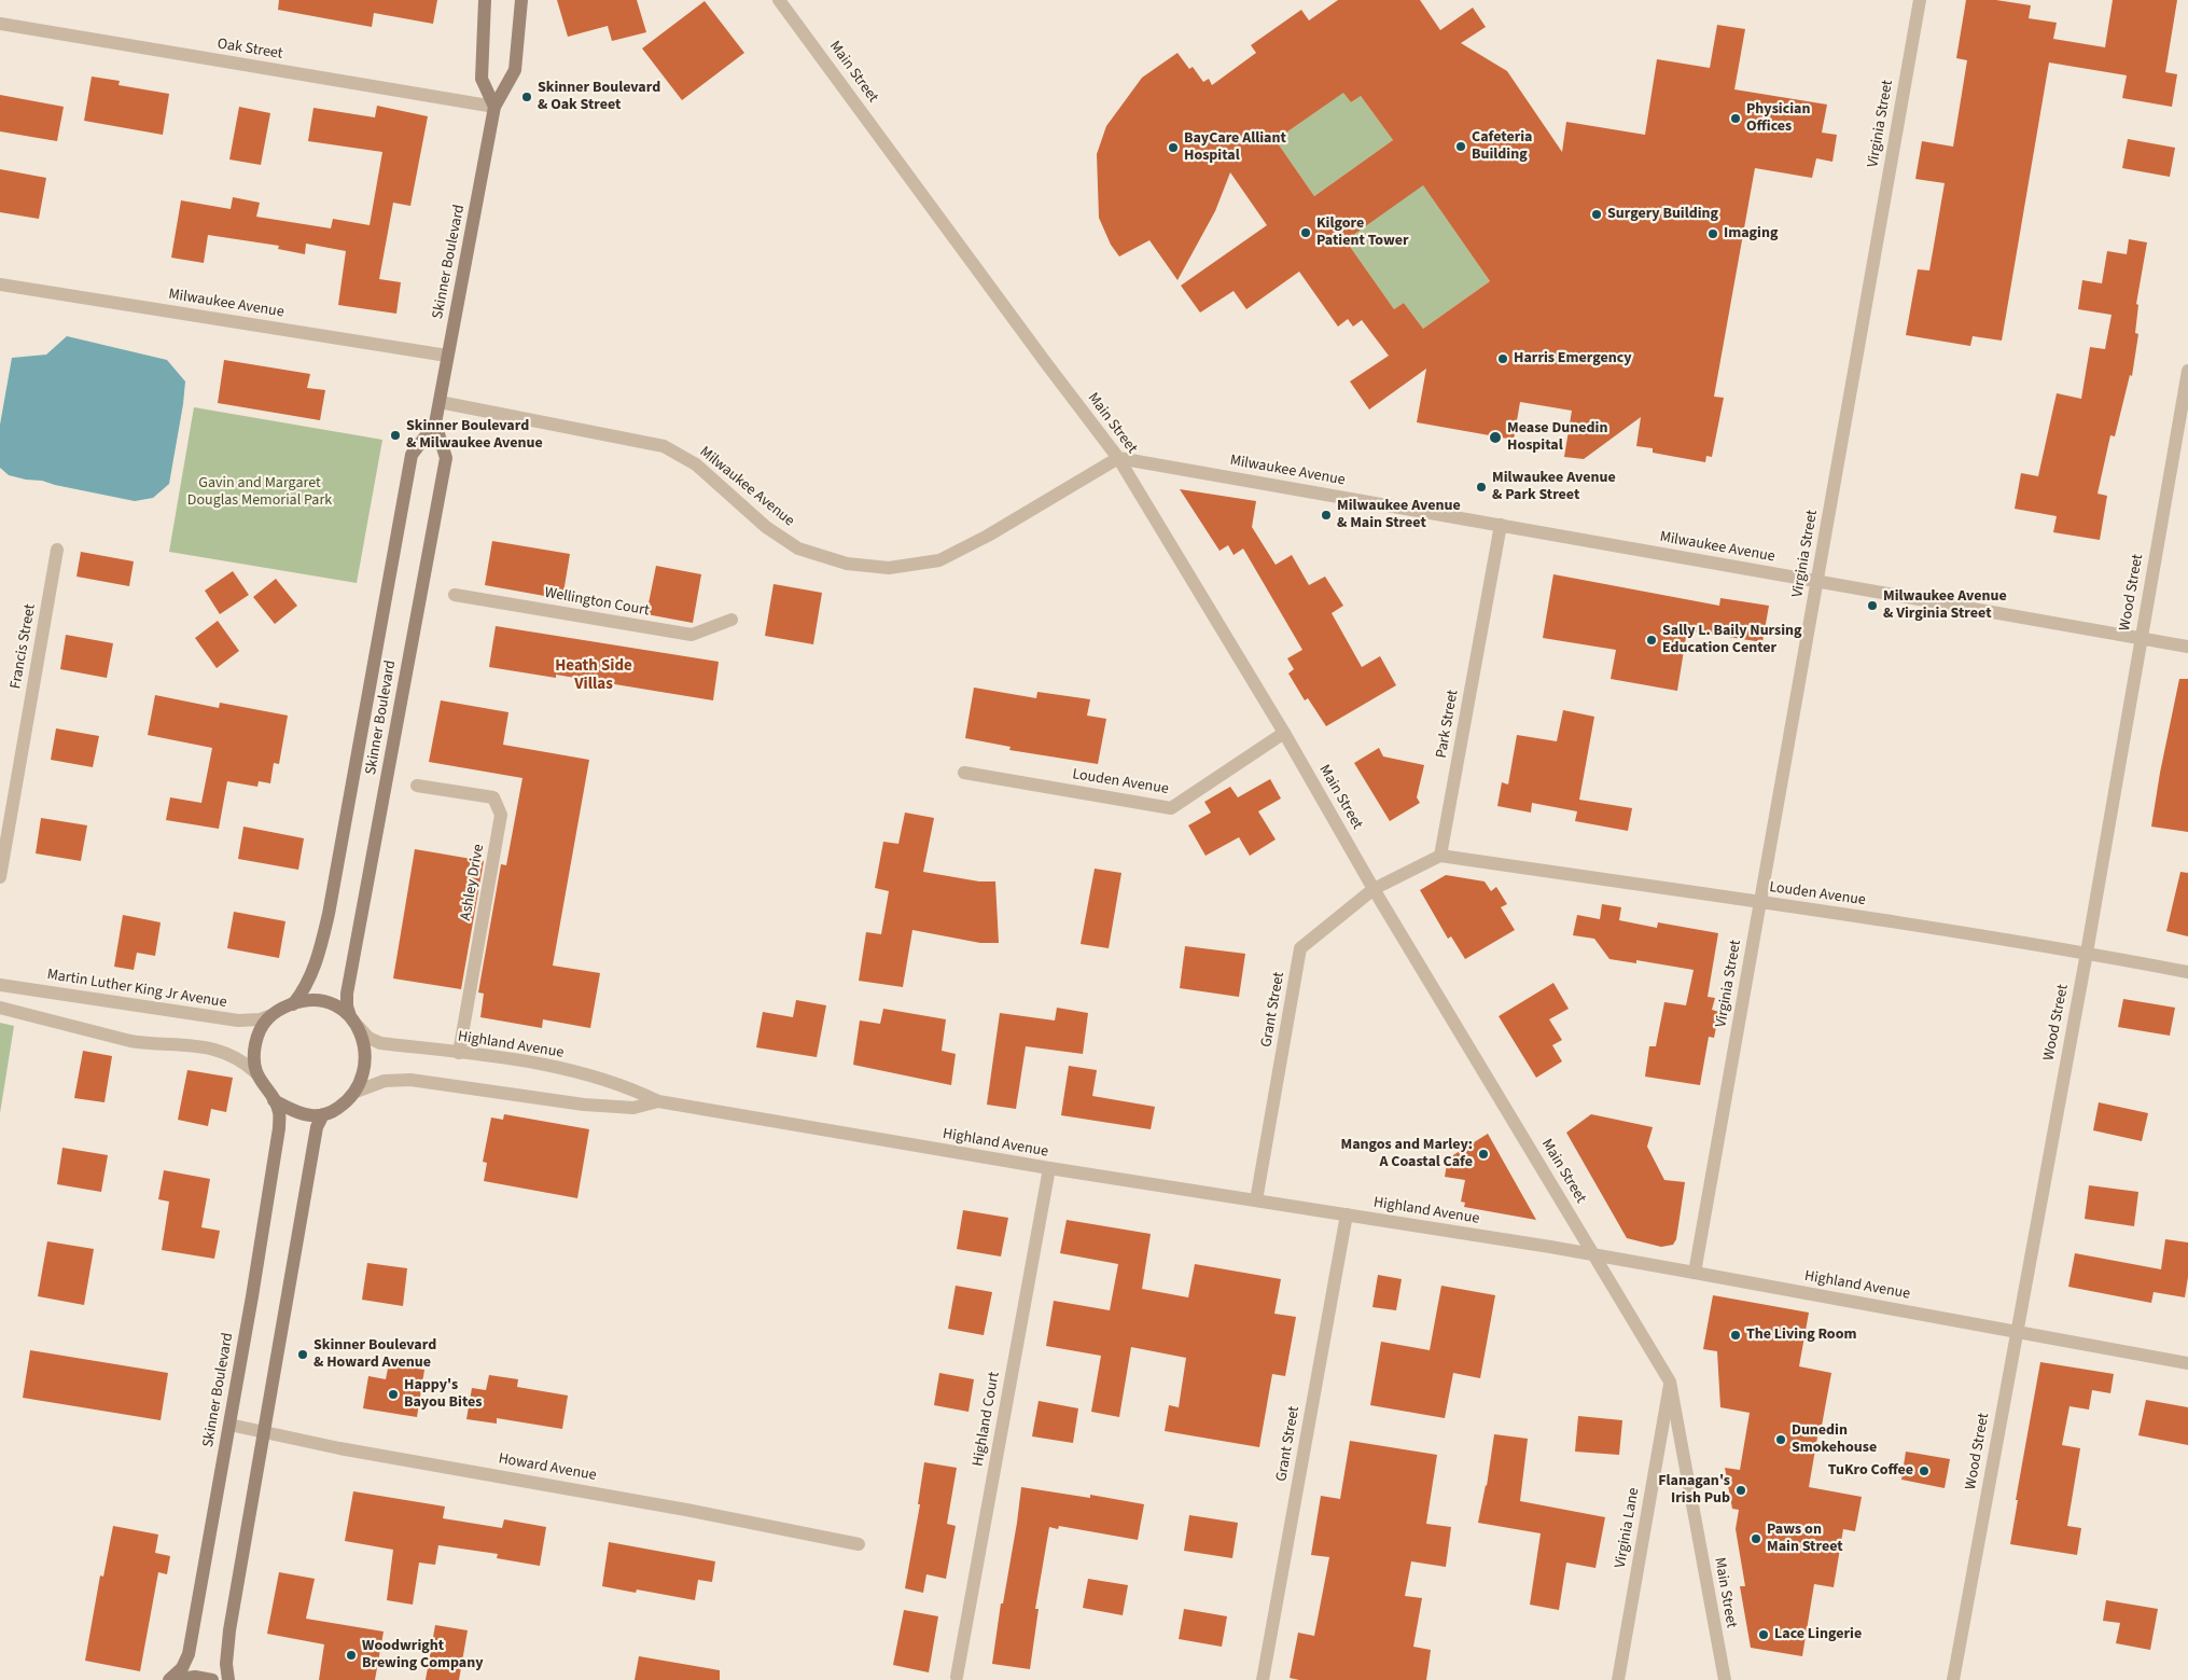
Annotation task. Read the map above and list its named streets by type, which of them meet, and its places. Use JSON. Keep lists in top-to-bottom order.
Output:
{
  "streets": {
    "main road": ["Skinner Boulevard"],
    "street": [
      "Oak Street",
      "Main Street",
      "Virginia Street",
      "Milwaukee Avenue",
      "Wood Street",
      "Wellington Court",
      "Francis Street",
      "Park Street",
      "Louden Avenue",
      "Ashley Drive",
      "Martin Luther King Jr Avenue",
      "Grant Street",
      "Highland Avenue",
      "Highland Court",
      "Howard Avenue",
      "Virginia Lane"
    ]
  },
  "crossings": [
    ["Oak Street", "Skinner Boulevard"],
    ["Main Street", "Milwaukee Avenue"],
    ["Main Street", "Louden Avenue"],
    ["Main Street", "Grant Street"],
    ["Main Street", "Highland Avenue"],
    ["Main Street", "Virginia Lane"],
    ["Virginia Street", "Milwaukee Avenue"],
    ["Virginia Street", "Louden Avenue"],
    ["Virginia Street", "Highland Avenue"],
    ["Skinner Boulevard", "Milwaukee Avenue"],
    ["Skinner Boulevard", "Martin Luther King Jr Avenue"],
    ["Skinner Boulevard", "Highland Avenue"],
    ["Skinner Boulevard", "Howard Avenue"],
    ["Milwaukee Avenue", "Wood Street"],
    ["Milwaukee Avenue", "Park Street"],
    ["Wood Street", "Louden Avenue"],
    ["Wood Street", "Highland Avenue"],
    ["Park Street", "Louden Avenue"],
    ["Ashley Drive", "Highland Avenue"],
    ["Martin Luther King Jr Avenue", "Highland Avenue"],
    ["Grant Street", "Highland Avenue"],
    ["Highland Avenue", "Highland Court"]
  ],
  "districts": ["Heath Side Villas"],
  "parks": ["Gavin and Margaret Douglas Memorial Park"],
  "places": [
    "Skinner Boulevard & Oak Street",
    "Physician Offices",
    "Cafeteria Building",
    "BayCare Alliant Hospital",
    "Surgery Building",
    "Kilgore Patient Tower",
    "Imaging",
    "Harris Emergency",
    "Skinner Boulevard & Milwaukee Avenue",
    "Mease Dunedin Hospital",
    "Milwaukee Avenue & Park Street",
    "Milwaukee Avenue & Main Street",
    "Milwaukee Avenue & Virginia Street",
    "Sally L. Baily Nursing Education Center",
    "Mangos and Marley: A Coastal Cafe",
    "The Living Room",
    "Skinner Boulevard & Howard Avenue",
    "Happy's Bayou Bites",
    "Dunedin Smokehouse",
    "TuKro Coffee",
    "Flanagan's Irish Pub",
    "Paws on Main Street",
    "Lace Lingerie",
    "Woodwright Brewing Company"
  ]
}
